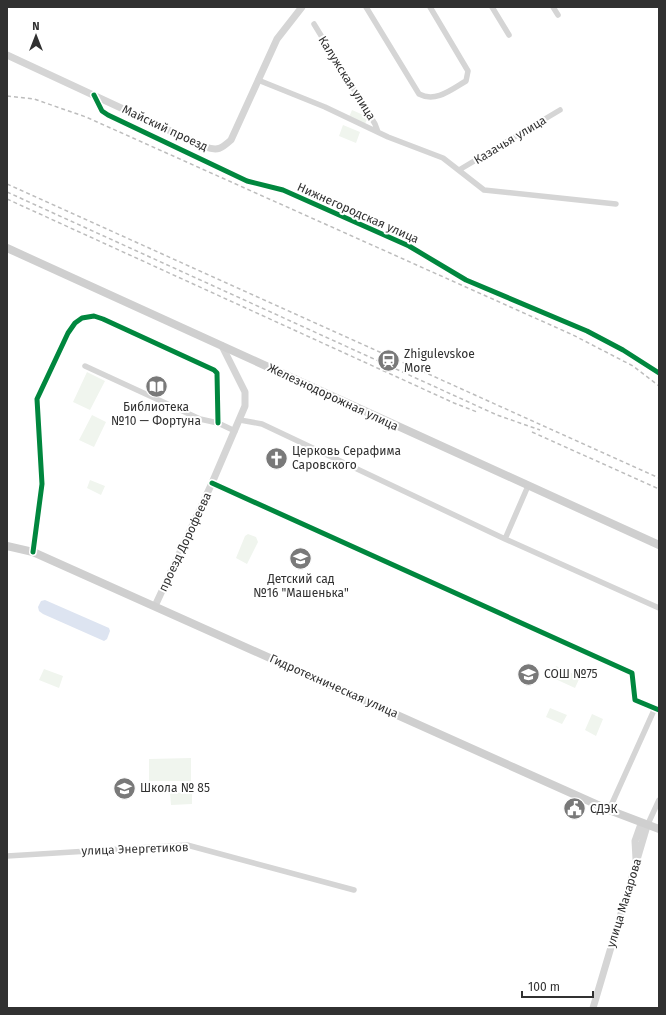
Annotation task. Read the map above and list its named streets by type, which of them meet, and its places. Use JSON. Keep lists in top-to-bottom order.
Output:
{
  "streets": {
    "main road": ["Железнодорожная улица", "Гидротехническая улица"],
    "street": [
      "Калужская улица",
      "Майский проезд",
      "Казачья улица",
      "Нижнегородская улица",
      "проезд Дорофеева",
      "улица Энергетиков",
      "улица Макарова"
    ]
  },
  "crossings": [
    ["Майский проезд", "Нижнегородская улица"],
    ["Железнодорожная улица", "проезд Дорофеева"],
    ["проезд Дорофеева", "Гидротехническая улица"],
    ["Гидротехническая улица", "улица Макарова"]
  ],
  "places": {
    "station": ["Zhigulevskoe More"],
    "library": ["Библиотека №10 — Фортуна"],
    "church": ["Церковь Серафима Саровского"],
    "school or university": ["Детский сад №16 \"Машенька\"", "СОШ №75", "Школа № 85"],
    "public building": ["СДЭК"]
  },
  "scale_bar": "100 m",
  "north": "top"
}
